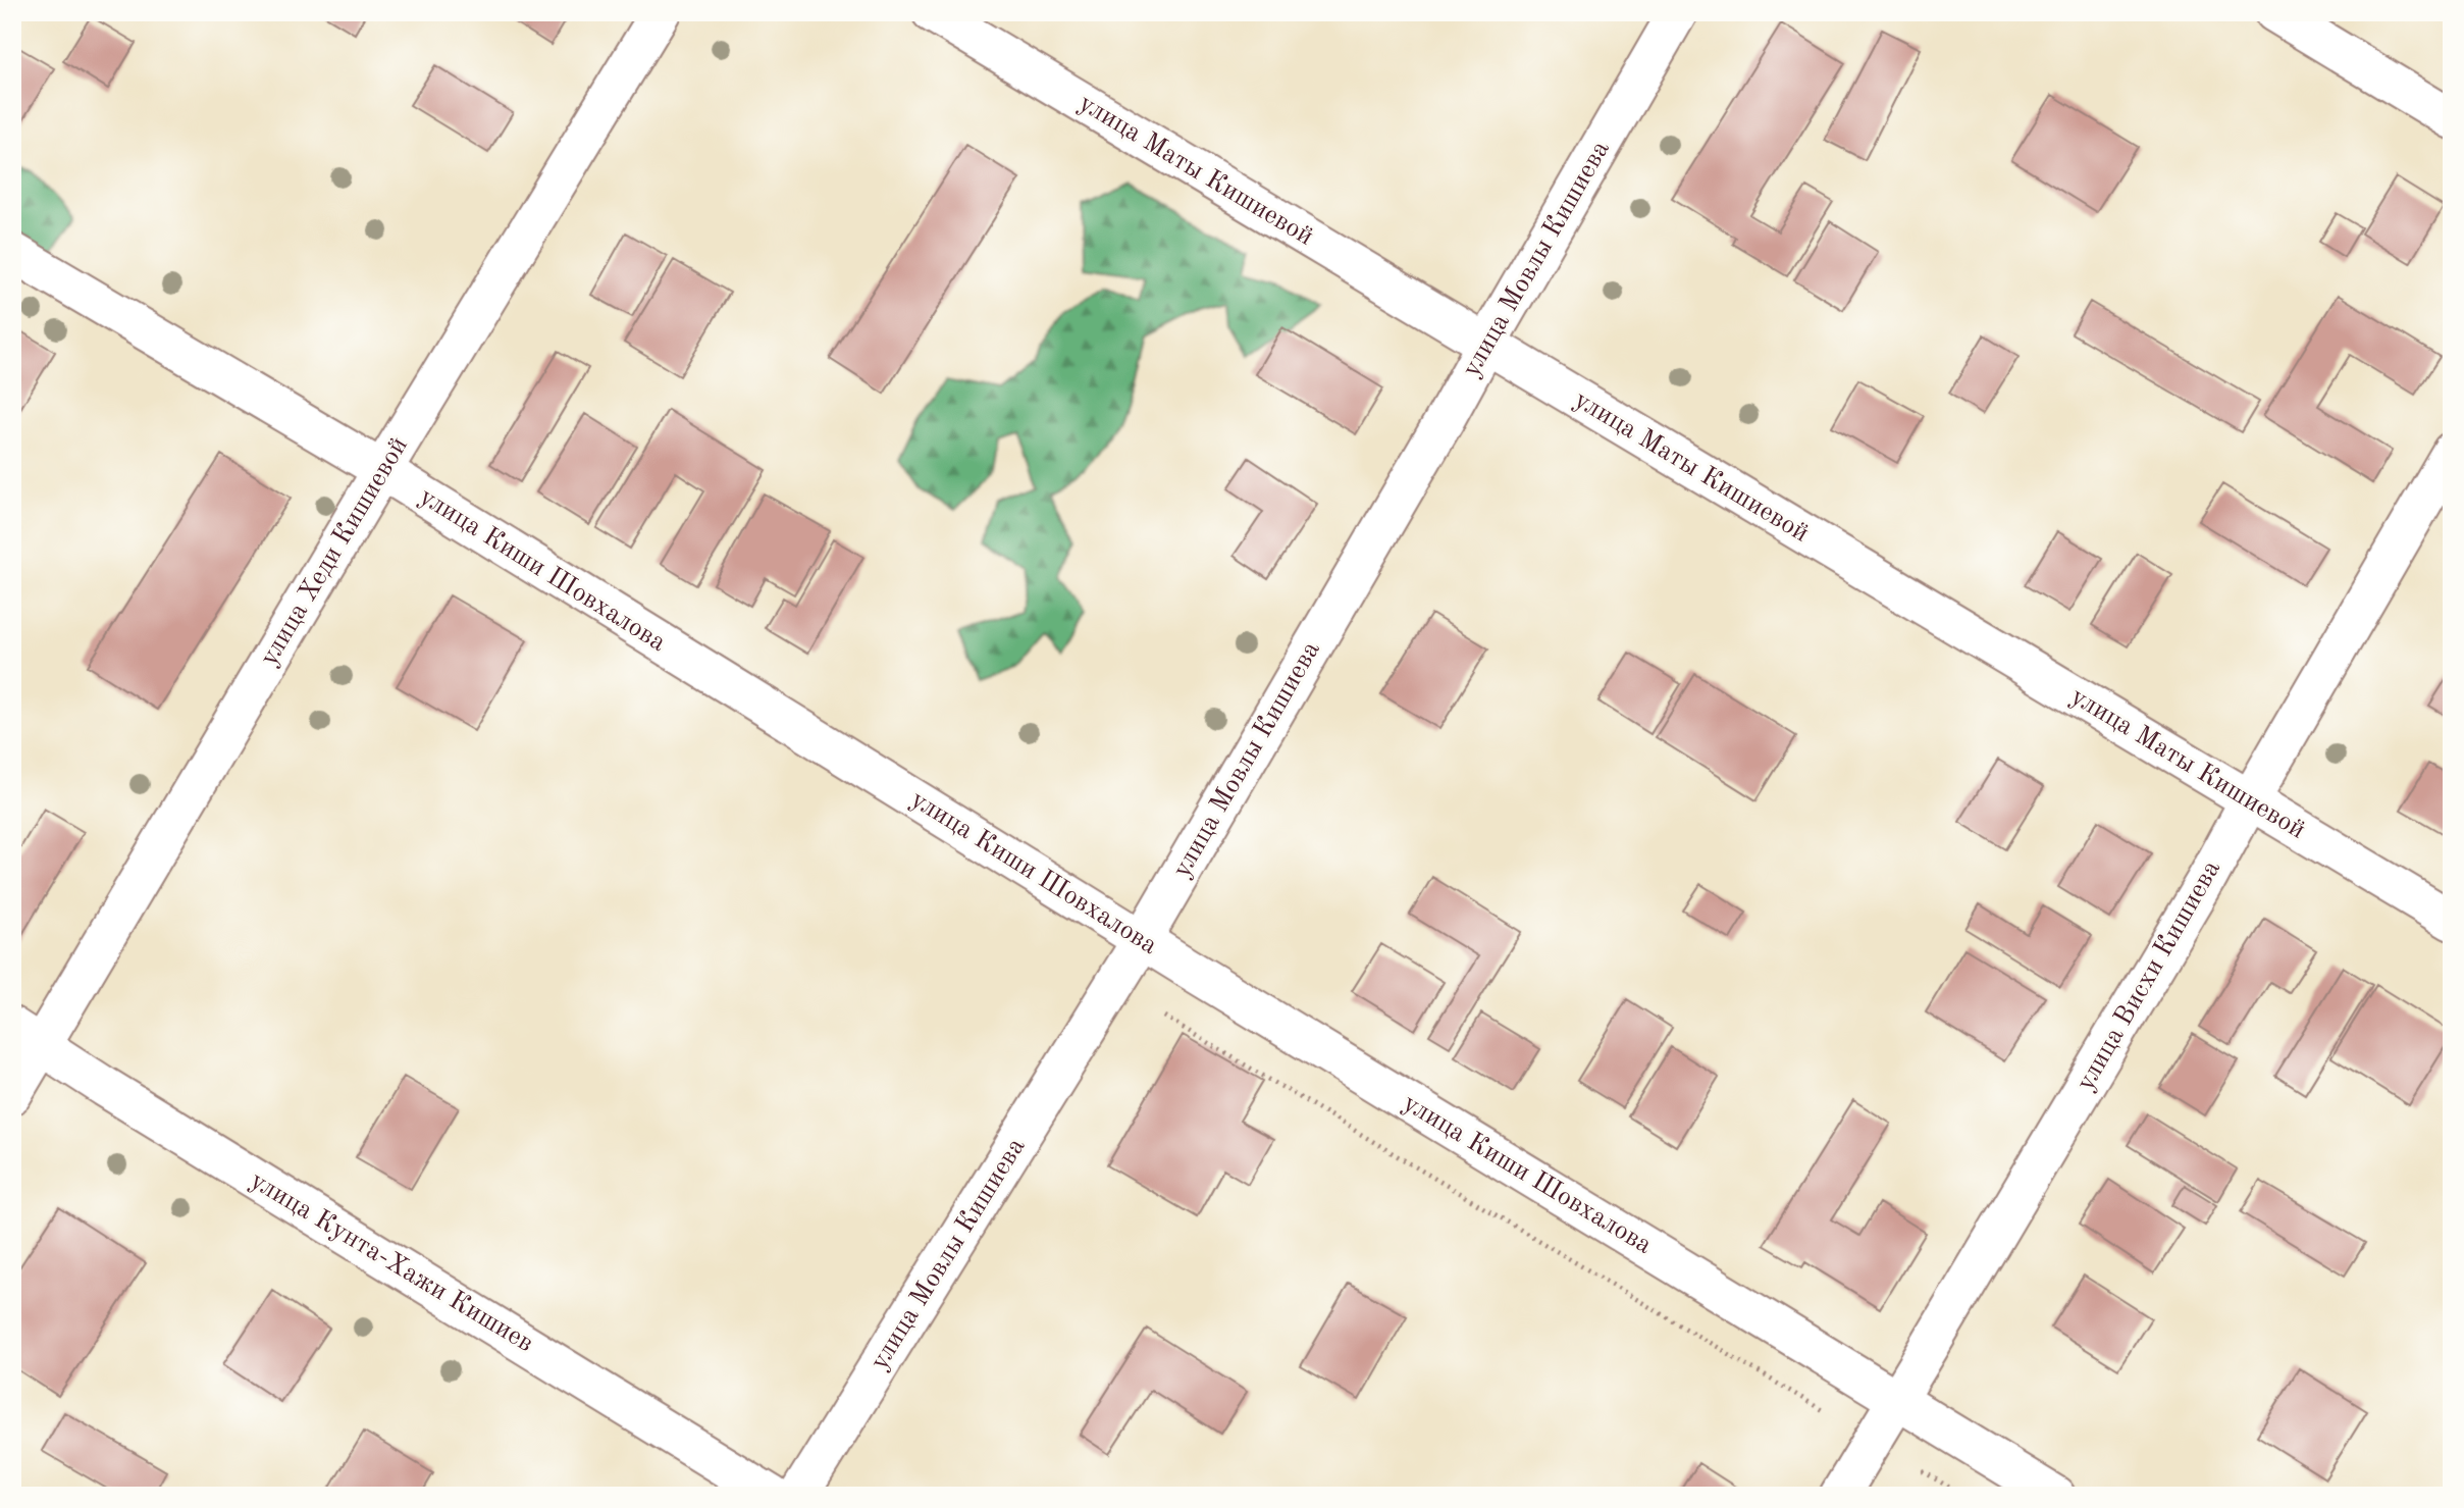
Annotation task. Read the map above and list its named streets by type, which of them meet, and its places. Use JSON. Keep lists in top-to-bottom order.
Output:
{
  "streets": {
    "street": [
      "улица Маты Кишиевой",
      "улица Мовлы Кишиева",
      "улица Хеди Кишиевой",
      "улица Киши Шовхалова",
      "улица Висхи Кишиева",
      "улица Кунта-Хажи Кишиев"
    ]
  },
  "crossings": [
    ["улица Маты Кишиевой", "улица Мовлы Кишиева"],
    ["улица Маты Кишиевой", "улица Висхи Кишиева"],
    ["улица Мовлы Кишиева", "улица Киши Шовхалова"],
    ["улица Хеди Кишиевой", "улица Киши Шовхалова"],
    ["улица Хеди Кишиевой", "улица Кунта-Хажи Кишиев"],
    ["улица Киши Шовхалова", "улица Висхи Кишиева"]
  ]
}
